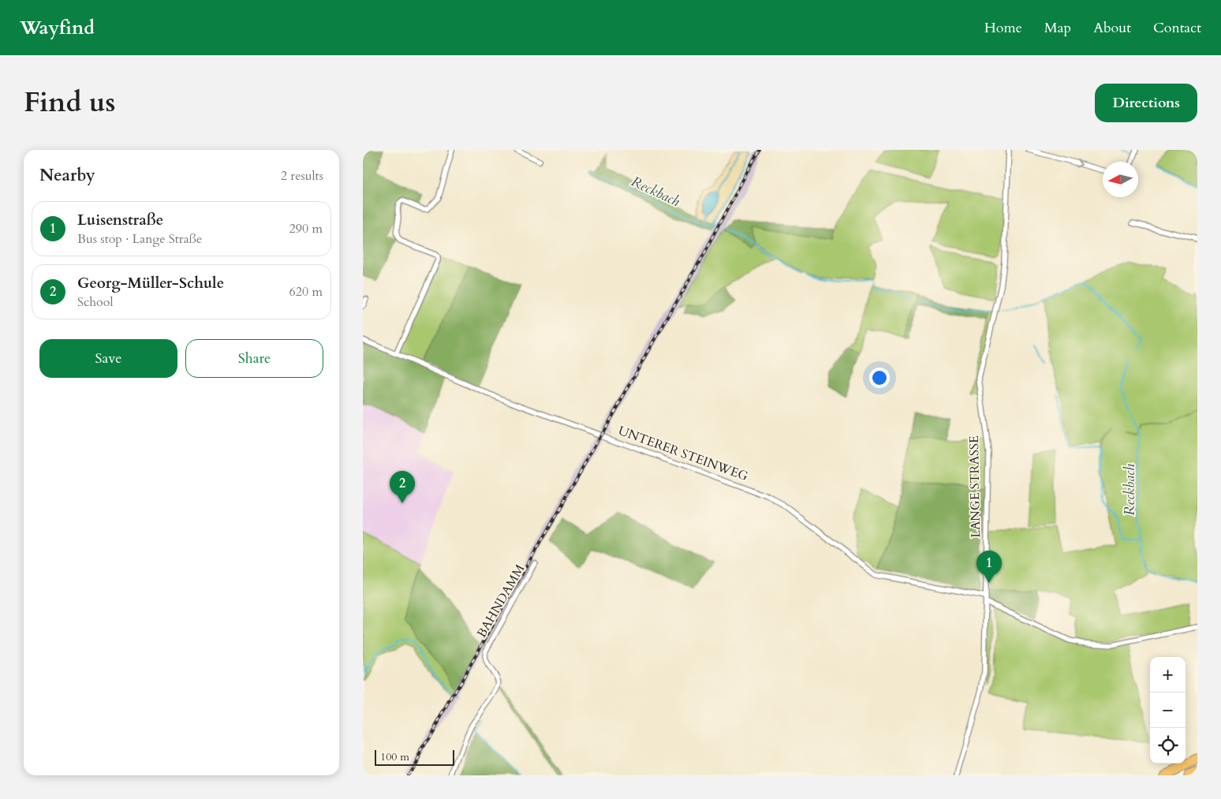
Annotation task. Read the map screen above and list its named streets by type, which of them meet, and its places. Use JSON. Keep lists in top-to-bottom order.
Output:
{
  "streets": {
    "street": ["UNTERER STEINWEG", "LANGE STRASSE", "BAHNDAMM"]
  },
  "crossings": [
    ["UNTERER STEINWEG", "LANGE STRASSE"]
  ],
  "water": ["Reckbach"],
  "scale_bar": "100 m",
  "north": "left",
  "page": {
    "header": "Wayfind",
    "nav": [
      "Home",
      "Map",
      "About",
      "Contact"
    ],
    "title": "Find us",
    "buttons": [
      "Directions",
      ["Save", "Share"]
    ],
    "heading": ["Nearby", "2 results"],
    "list": [
      {
        "mark": "1",
        "name": "Luisenstraße",
        "note": "Bus stop · Lange Straße",
        "value": "290 m"
      },
      {
        "mark": "2",
        "name": "Georg-Müller-Schule",
        "note": "School",
        "value": "620 m"
      }
    ],
    "pins": ["2", "1"],
    "map_buttons": ["+", "−"],
    "scale": "100 m"
  }
}
